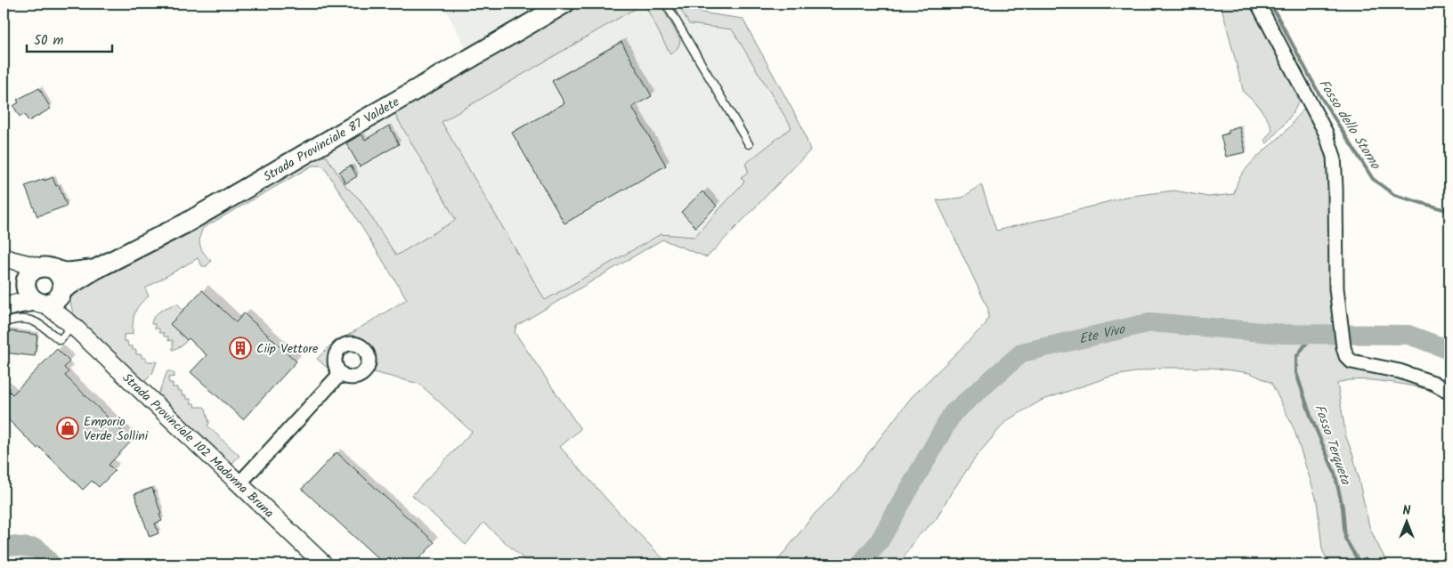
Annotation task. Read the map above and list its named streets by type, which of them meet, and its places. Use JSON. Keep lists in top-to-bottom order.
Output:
{
  "streets": {
    "main road": ["Strada Provinciale 87 Valdete"],
    "street": ["Strada Provinciale 102 Madonna Bruna"]
  },
  "crossings": [
    ["Strada Provinciale 87 Valdete", "Strada Provinciale 102 Madonna Bruna"]
  ],
  "water": ["Fosso dello Storno", "Ete Vivo", "Fosso Terqueta"],
  "places": {
    "building": ["Ciip Vettore"],
    "shop": ["Emporio Verde Sollini"]
  },
  "scale_bar": "50 m",
  "north": "top"
}
